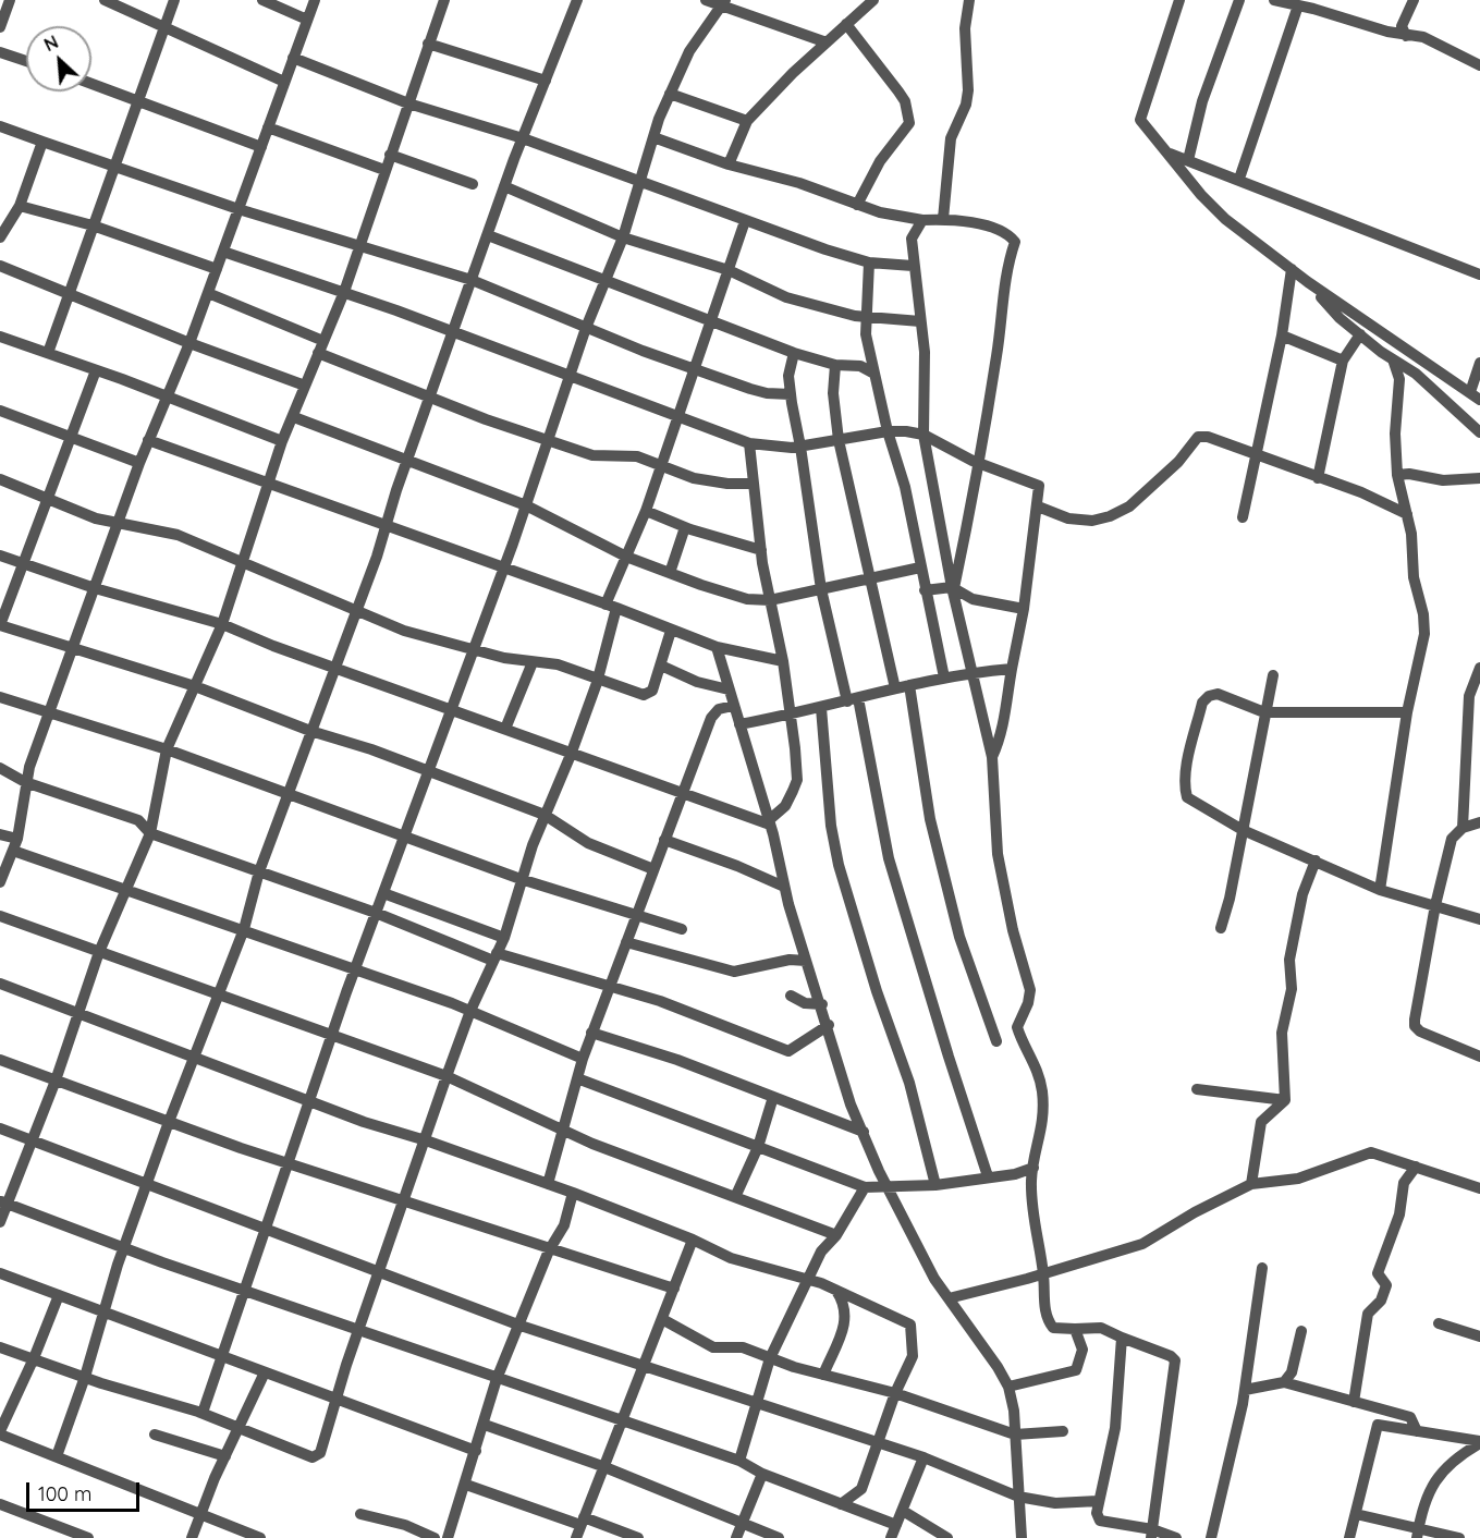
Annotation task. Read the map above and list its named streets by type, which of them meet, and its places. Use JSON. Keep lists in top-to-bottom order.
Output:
{
  "scale_bar": "100 m",
  "north": "top left"
}
